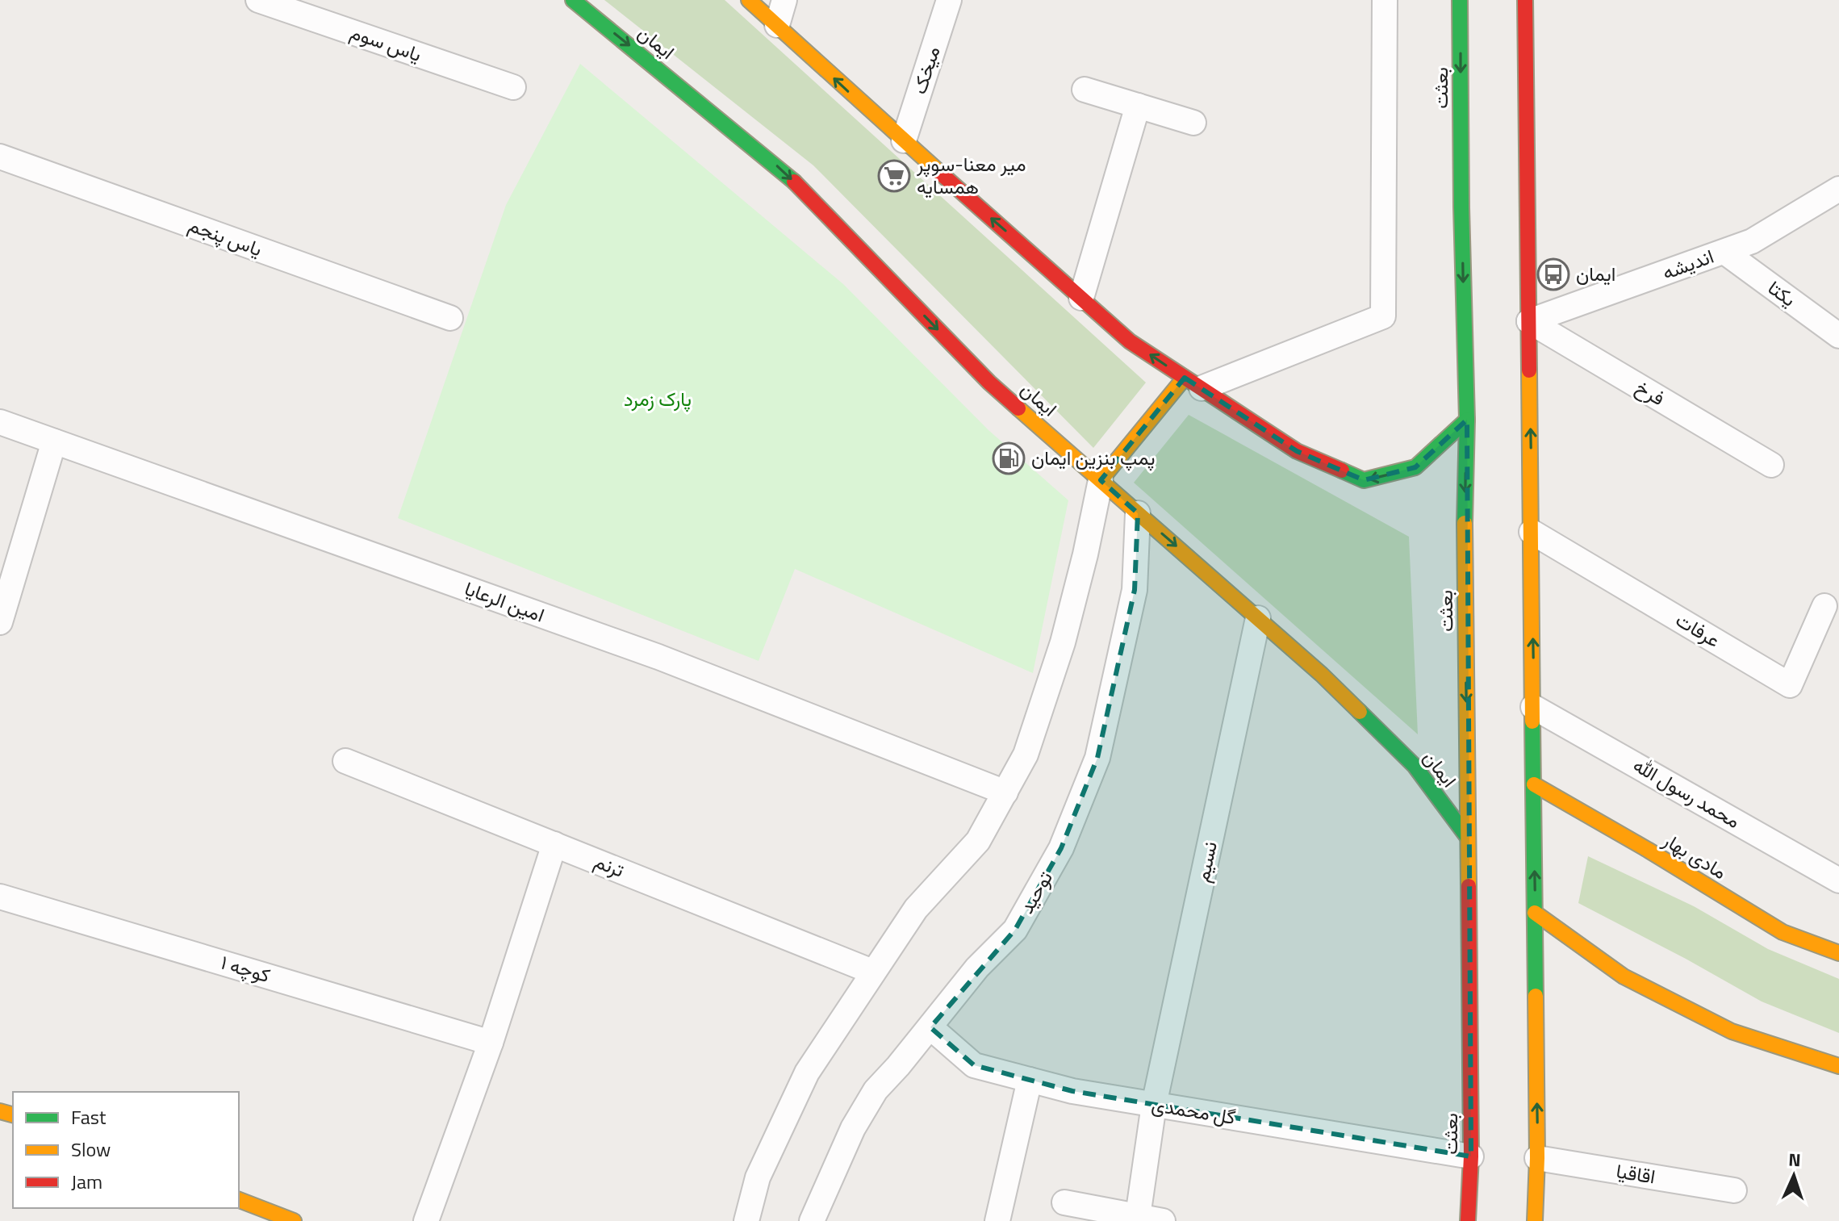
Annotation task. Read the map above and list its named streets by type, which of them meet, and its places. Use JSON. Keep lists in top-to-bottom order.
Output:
{
  "streets": {
    "main road": ["ایمان", "بعثت", "مادی بهار"],
    "street": [
      "یاس سوم",
      "میخک",
      "یاس پنجم",
      "اندیشه",
      "یکتا",
      "فرخ",
      "امین الرعایا",
      "عرفات",
      "محمد رسول الله",
      "نسیم",
      "ترنم",
      "توحید",
      "کوچه ۱",
      "گل محمدی",
      "اقاقیا"
    ]
  },
  "crossings": [
    ["ایمان", "بعثت"],
    ["ایمان", "نسیم"],
    ["ایمان", "توحید"],
    ["بعثت", "گل محمدی"],
    ["اندیشه", "یکتا"],
    ["اندیشه", "فرخ"],
    ["نسیم", "گل محمدی"],
    ["توحید", "گل محمدی"]
  ],
  "parks": ["پارک زمرد"],
  "places": {
    "supermarket": ["میر معنا-سوپر همسایه"],
    "bus stop": ["ایمان"],
    "fuel station": ["پمپ بنزین ایمان"]
  },
  "legend": ["Fast", "Slow", "Jam"],
  "north": "top"
}
